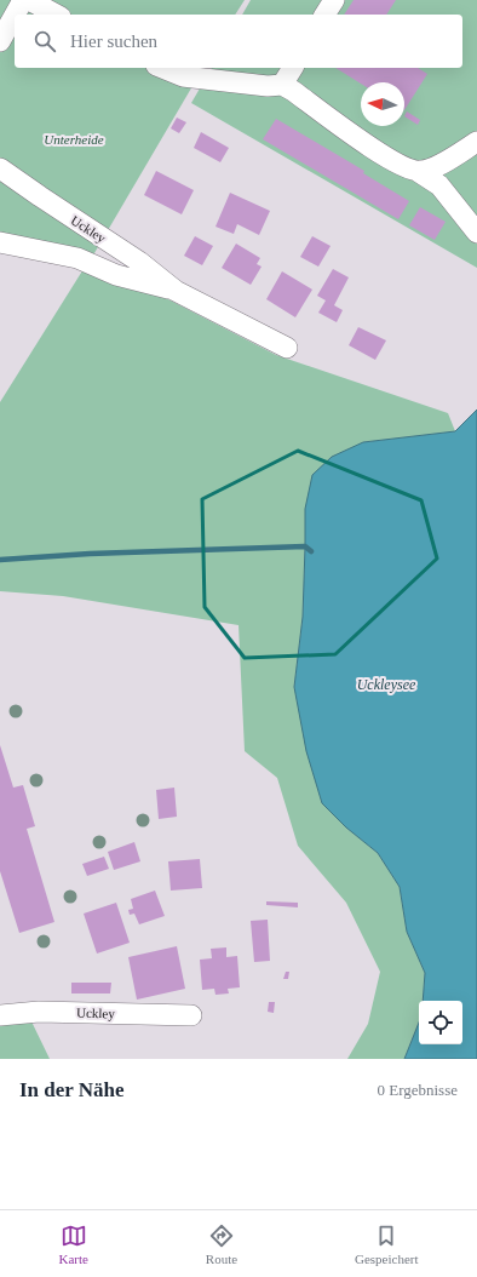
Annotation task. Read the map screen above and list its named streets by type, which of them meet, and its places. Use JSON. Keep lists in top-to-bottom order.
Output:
{
  "streets": {
    "street": ["Uckley"]
  },
  "water": ["Uckleysee"],
  "parks": ["Unterheide"],
  "north": "left",
  "page": {
    "search": "Hier suchen",
    "heading": ["In der Nähe", "0 Ergebnisse"],
    "nav": ["Karte", "Route", "Gespeichert"]
  }
}
